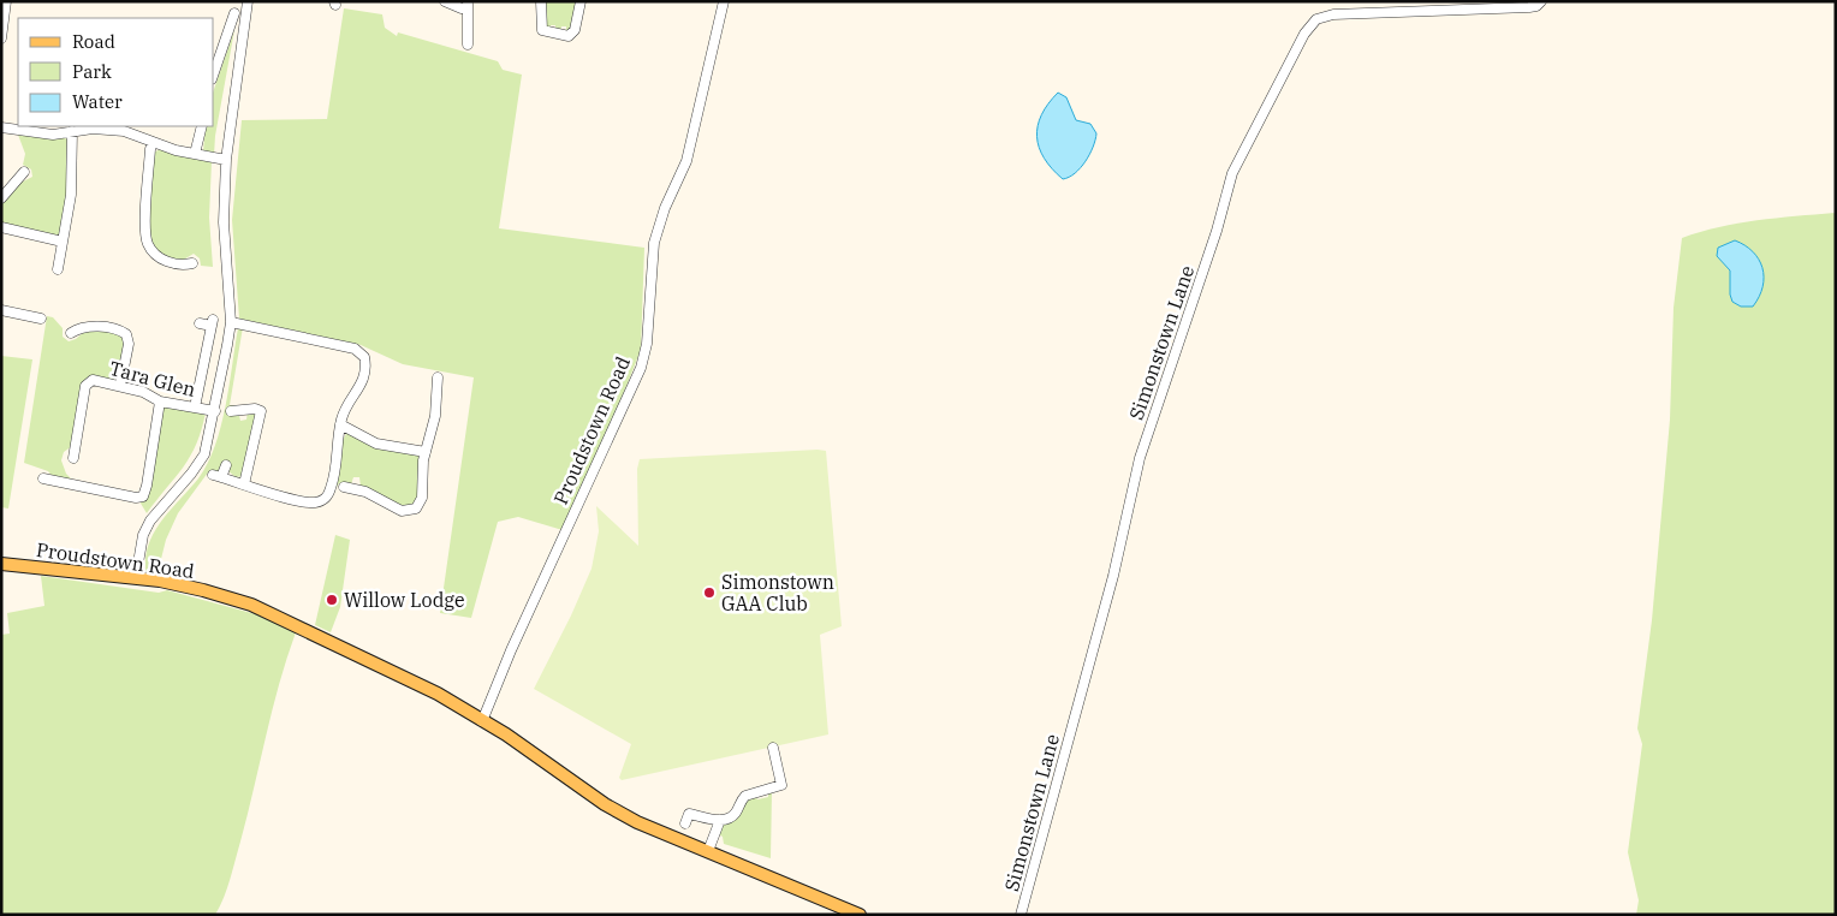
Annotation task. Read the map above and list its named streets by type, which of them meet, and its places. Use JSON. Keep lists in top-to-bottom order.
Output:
{
  "streets": {
    "main road": ["Proudstown Road"],
    "street": ["Simonstown Lane", "Tara Glen"]
  },
  "places": ["Simonstown GAA Club", "Willow Lodge"],
  "legend": ["Road", "Park", "Water"]
}
